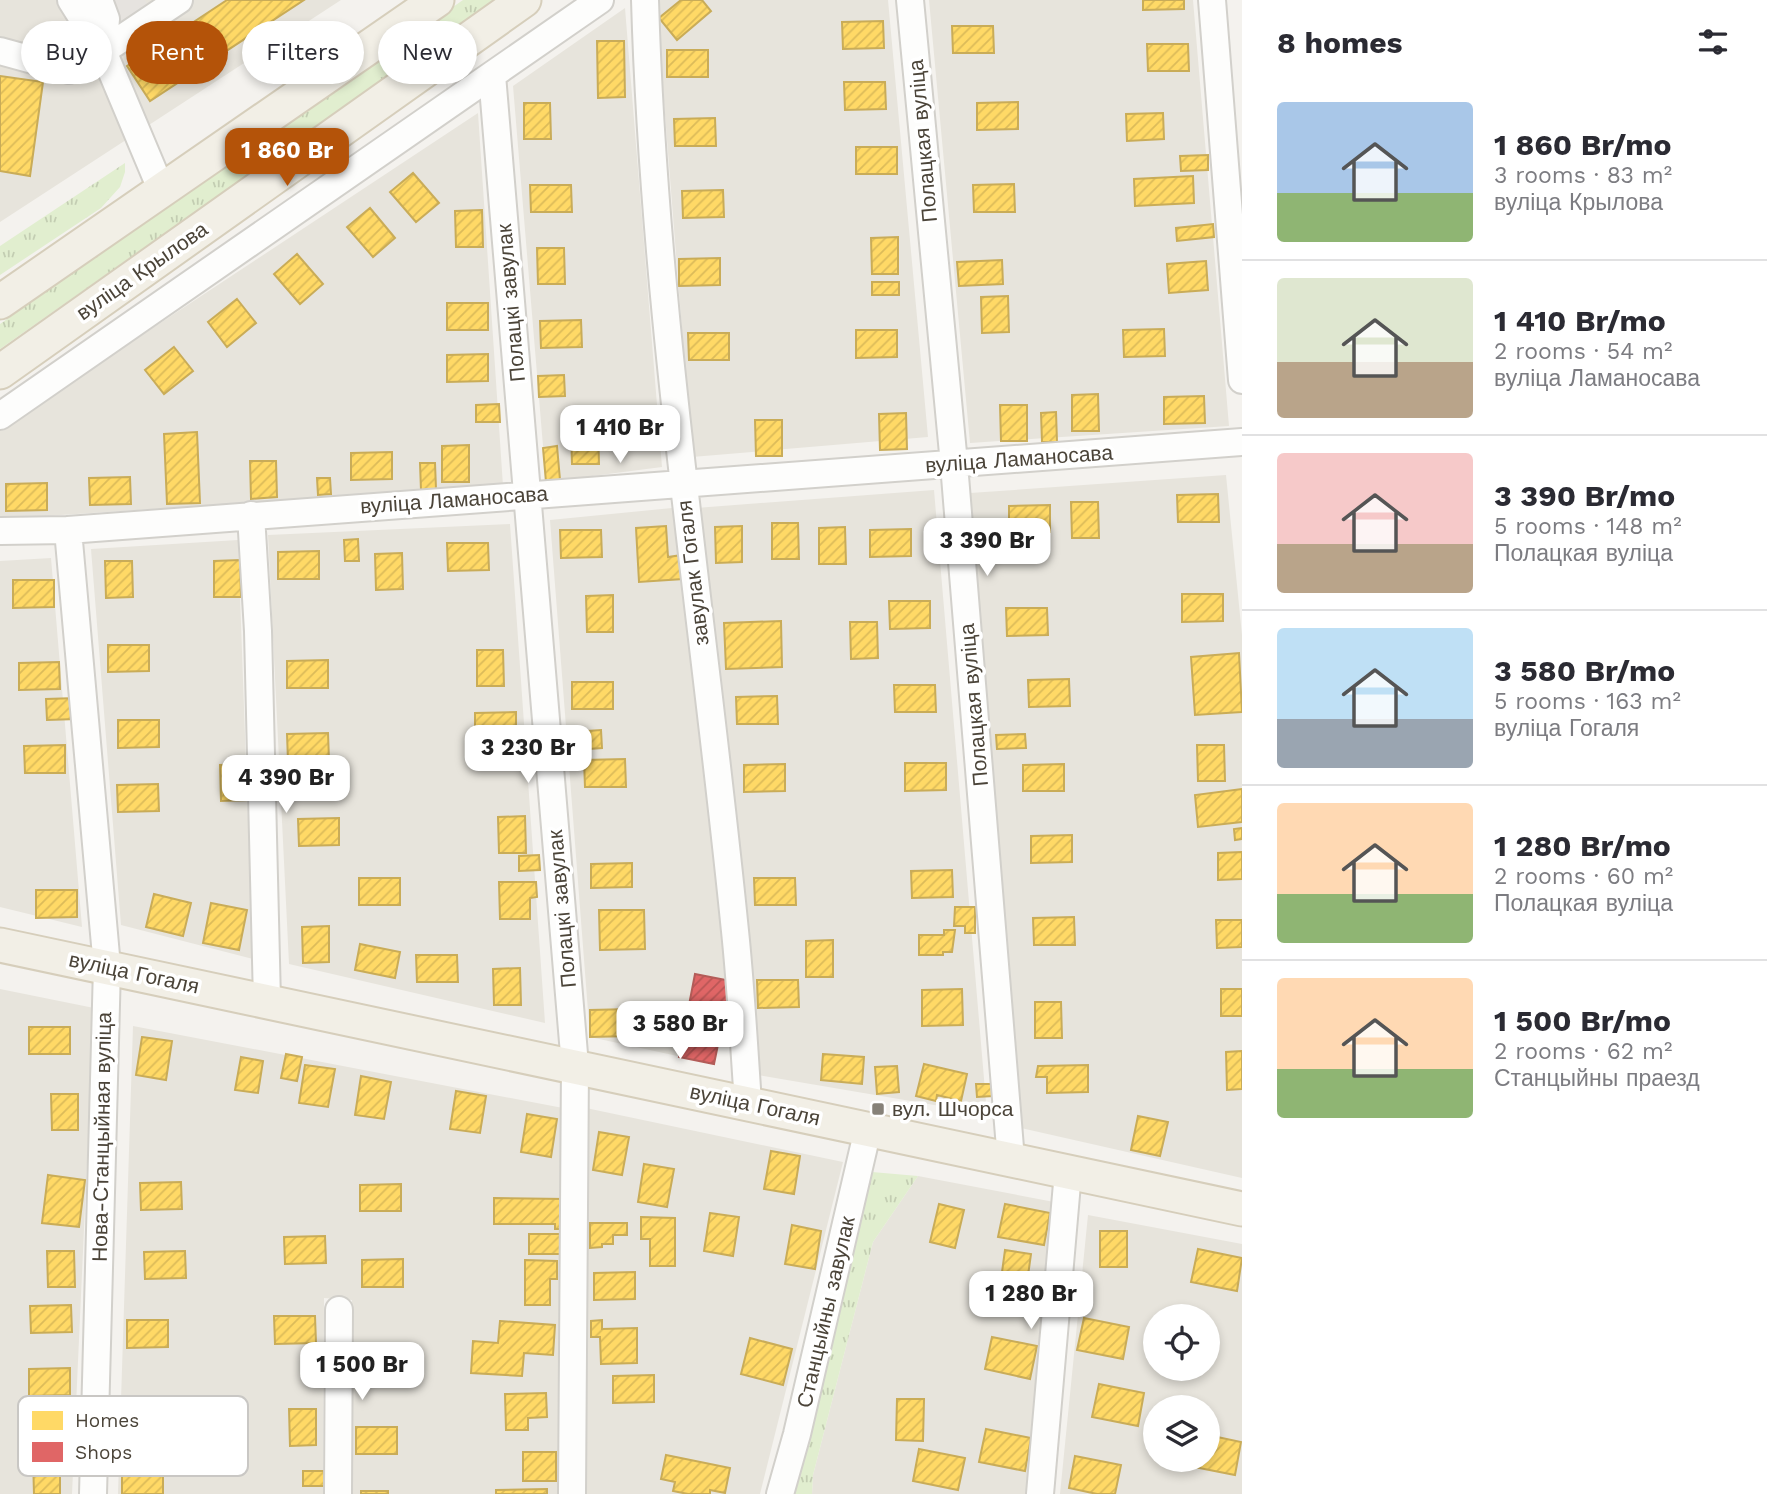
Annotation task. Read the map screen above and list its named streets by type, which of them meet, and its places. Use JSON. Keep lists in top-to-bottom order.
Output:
{
  "streets": {
    "main road": ["вуліца Крылова", "вуліца Гогаля"],
    "street": [
      "Полацкая вуліца",
      "Полацкі завулак",
      "вуліца Ламаносава",
      "завулак Гогаля",
      "Нова-Станцыйная вуліца",
      "Станцыйны завулак"
    ]
  },
  "crossings": [
    ["Полацкая вуліца", "вуліца Ламаносава"],
    ["Полацкая вуліца", "вуліца Гогаля"],
    ["Полацкі завулак", "вуліца Ламаносава"],
    ["Полацкі завулак", "вуліца Гогаля"],
    ["вуліца Ламаносава", "завулак Гогаля"],
    ["вуліца Ламаносава", "Нова-Станцыйная вуліца"],
    ["завулак Гогаля", "вуліца Гогаля"],
    ["вуліца Гогаля", "Нова-Станцыйная вуліца"],
    ["вуліца Гогаля", "Станцыйны завулак"]
  ],
  "places": {
    "transit": ["вул. Шчорса"]
  },
  "legend": ["Homes", "Shops"],
  "page": {
    "heading": "8 homes",
    "chip": [
      "Buy",
      "Rent",
      "Filters",
      "New"
    ],
    "list": [
      {
        "name": "1 860 Br/mo",
        "note": "3 rooms · 83 m² · вуліца Крылова"
      },
      {
        "name": "1 410 Br/mo",
        "note": "2 rooms · 54 m² · вуліца Ламаносава"
      },
      {
        "name": "3 390 Br/mo",
        "note": "5 rooms · 148 m² · Полацкая вуліца"
      },
      {
        "name": "3 580 Br/mo",
        "note": "5 rooms · 163 m² · вуліца Гогаля"
      },
      {
        "name": "1 280 Br/mo",
        "note": "2 rooms · 60 m² · Полацкая вуліца"
      },
      {
        "name": "1 500 Br/mo",
        "note": "2 rooms · 62 m² · Станцыйны праезд"
      }
    ],
    "price": [
      "1 860 Br",
      "1 410 Br",
      "3 390 Br",
      "3 230 Br",
      "4 390 Br",
      "3 580 Br",
      "1 280 Br",
      "1 500 Br"
    ]
  }
}
